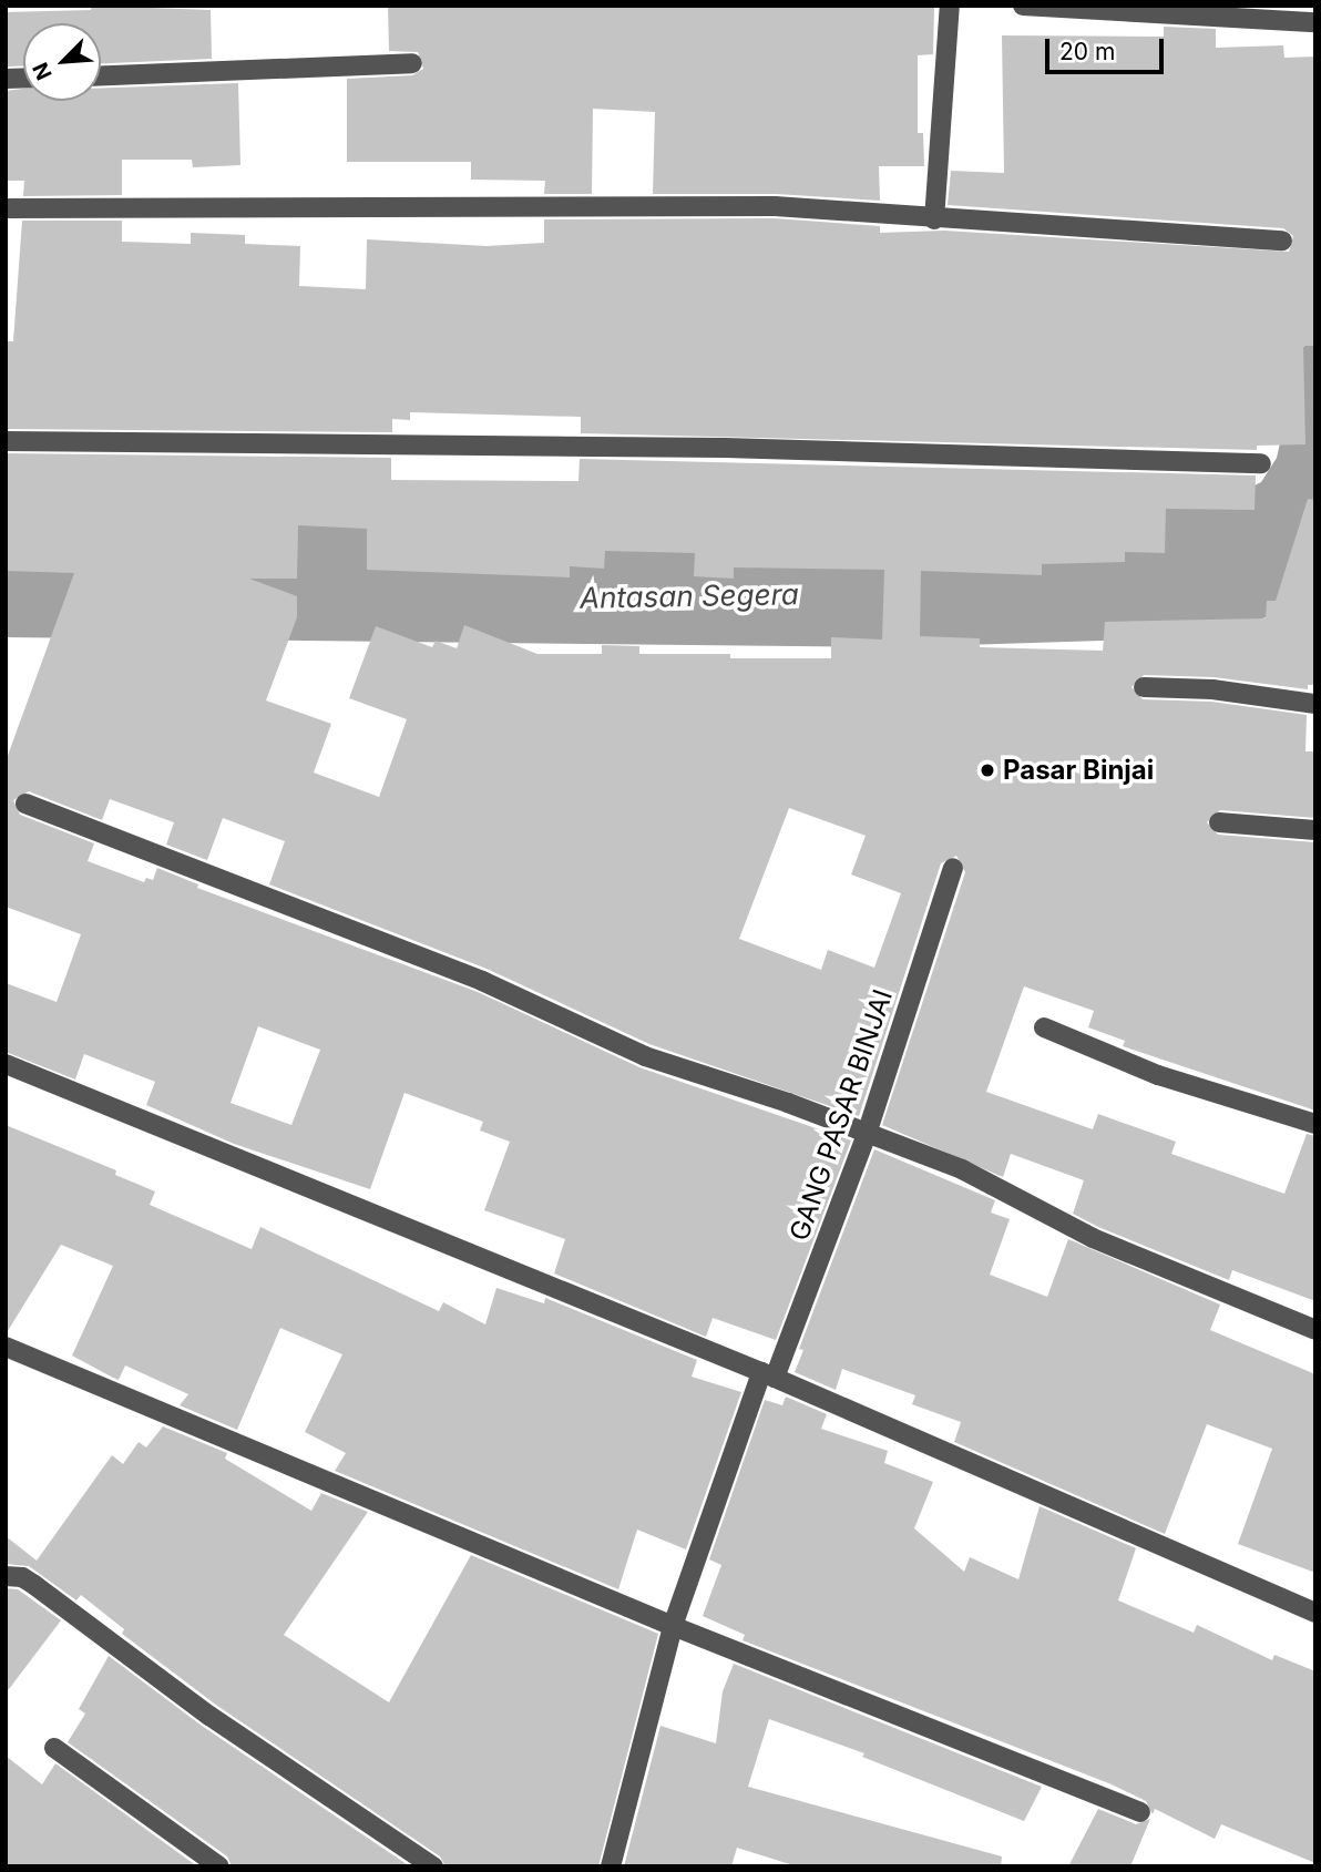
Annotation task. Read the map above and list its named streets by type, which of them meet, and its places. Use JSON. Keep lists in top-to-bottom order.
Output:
{
  "streets": {
    "street": ["GANG PASAR BINJAI"]
  },
  "water": ["Antasan Segera"],
  "places": ["Pasar Binjai"],
  "scale_bar": "20 m",
  "north": "bottom left"
}
